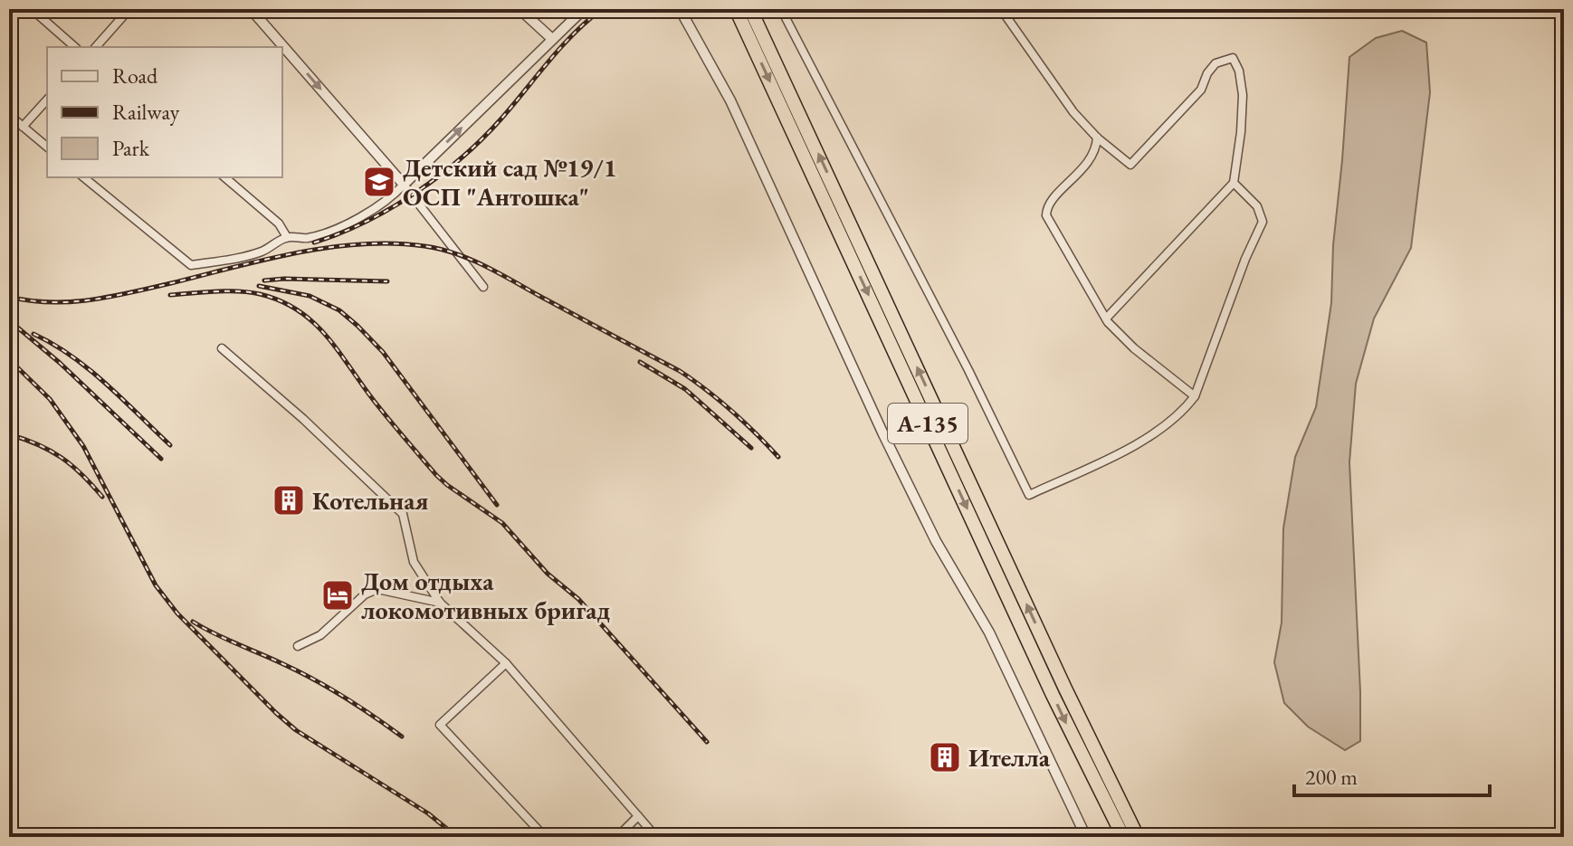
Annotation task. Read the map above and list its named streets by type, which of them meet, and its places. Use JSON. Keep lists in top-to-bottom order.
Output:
{
  "streets": {
    "highway": ["А-135"]
  },
  "places": {
    "school or university": ["Детский сад №19/1 ОСП \"Антошка\""],
    "building": ["Котельная", "Ителла"],
    "hotel": ["Дом отдыха локомотивных бригад"]
  },
  "legend": ["Road", "Railway", "Park"],
  "scale_bar": "200 m"
}
